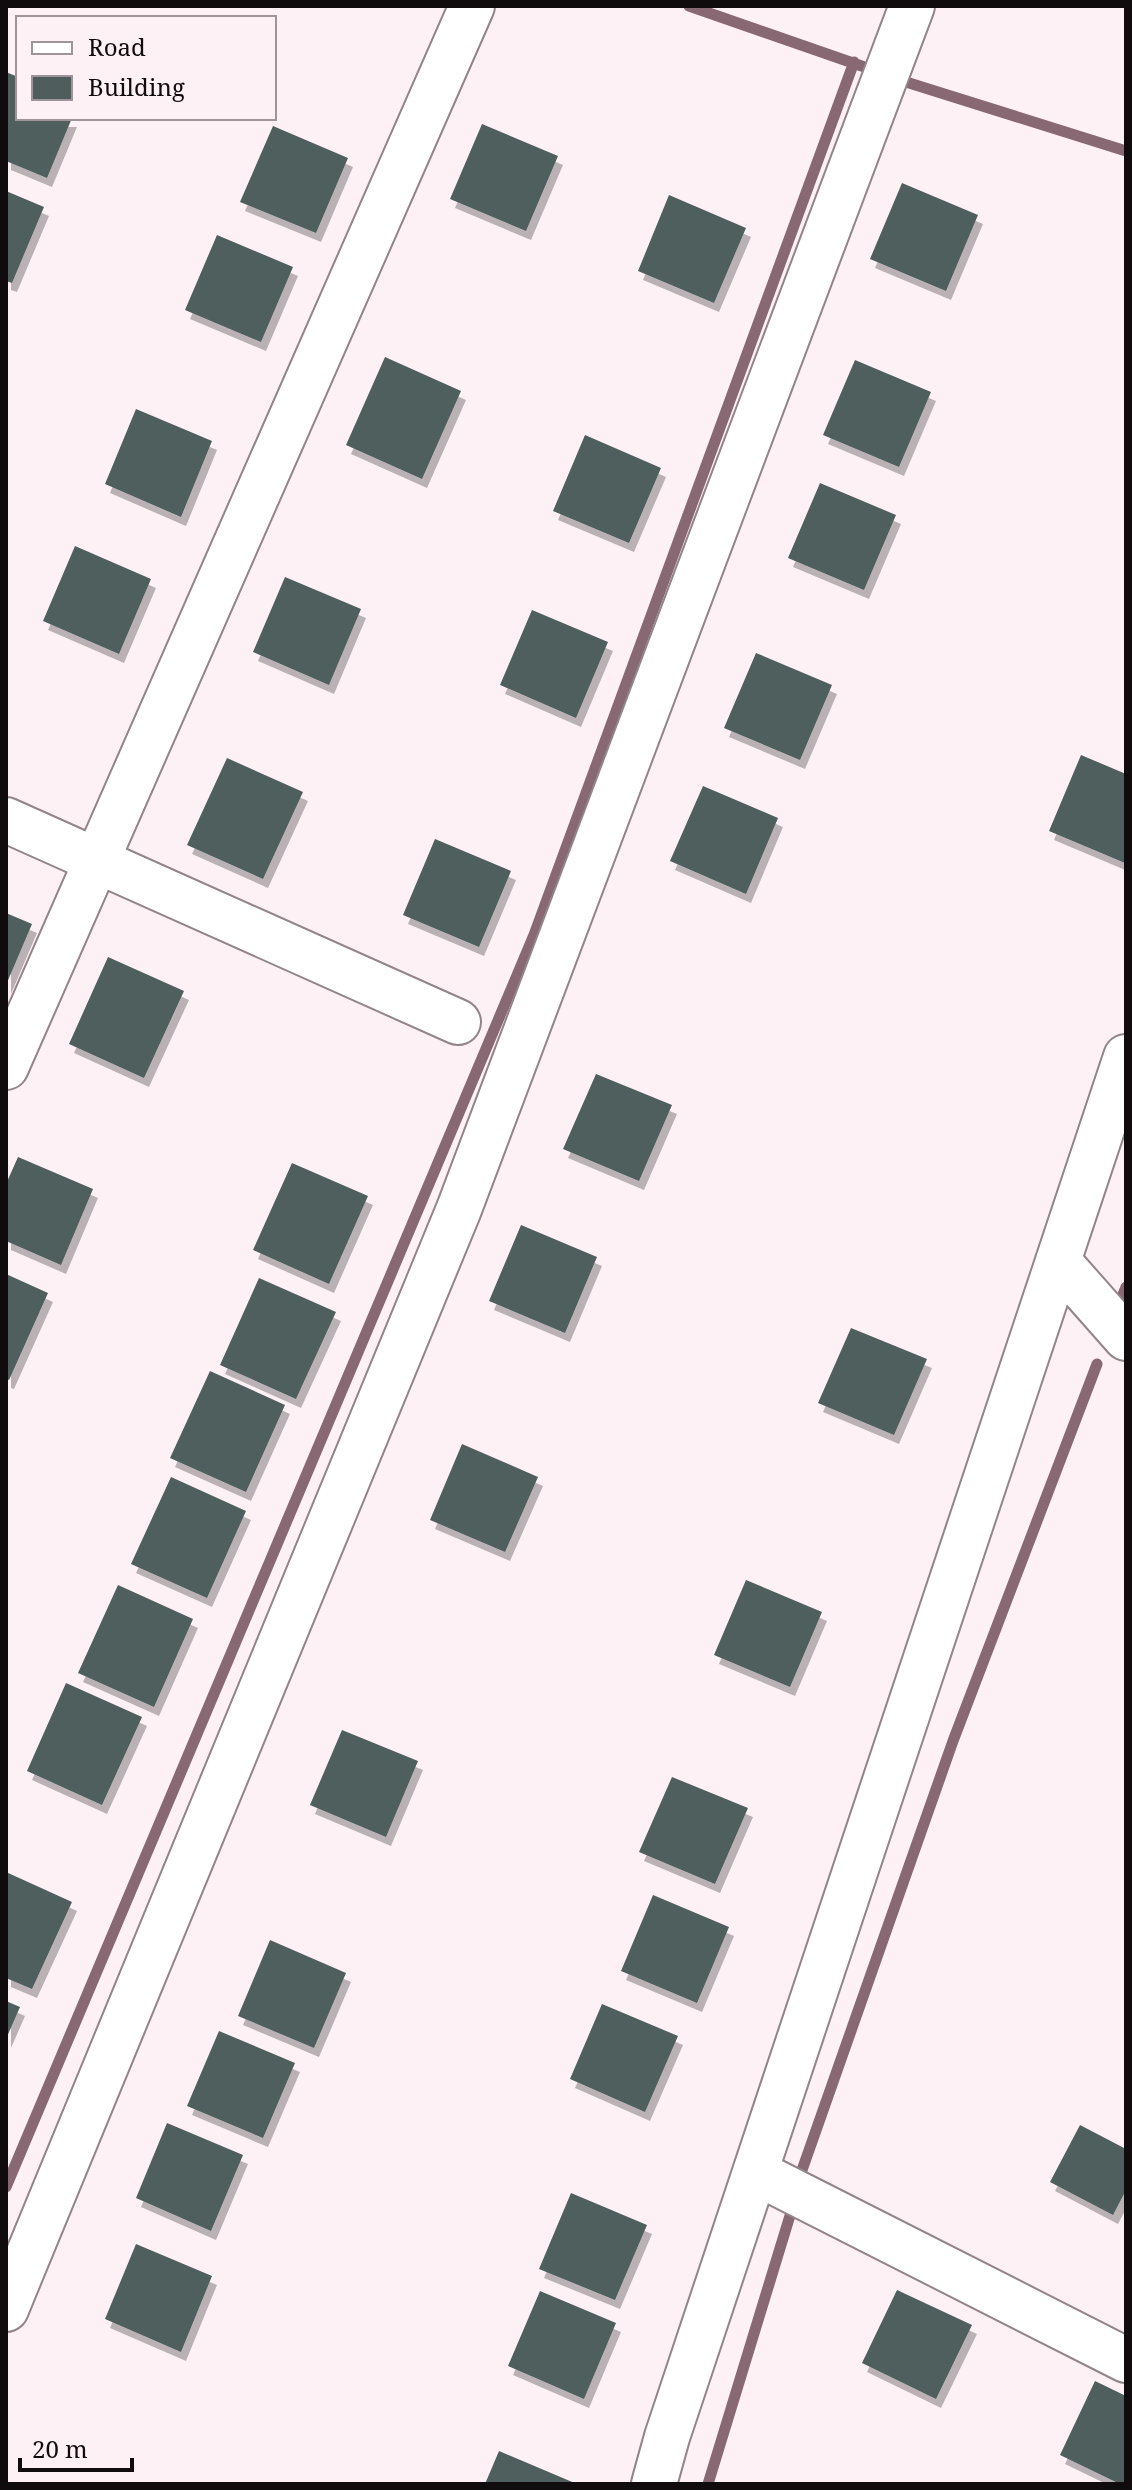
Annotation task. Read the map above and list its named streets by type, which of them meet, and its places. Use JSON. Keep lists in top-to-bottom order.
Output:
{
  "legend": ["Road", "Building"],
  "scale_bar": "20 m"
}
